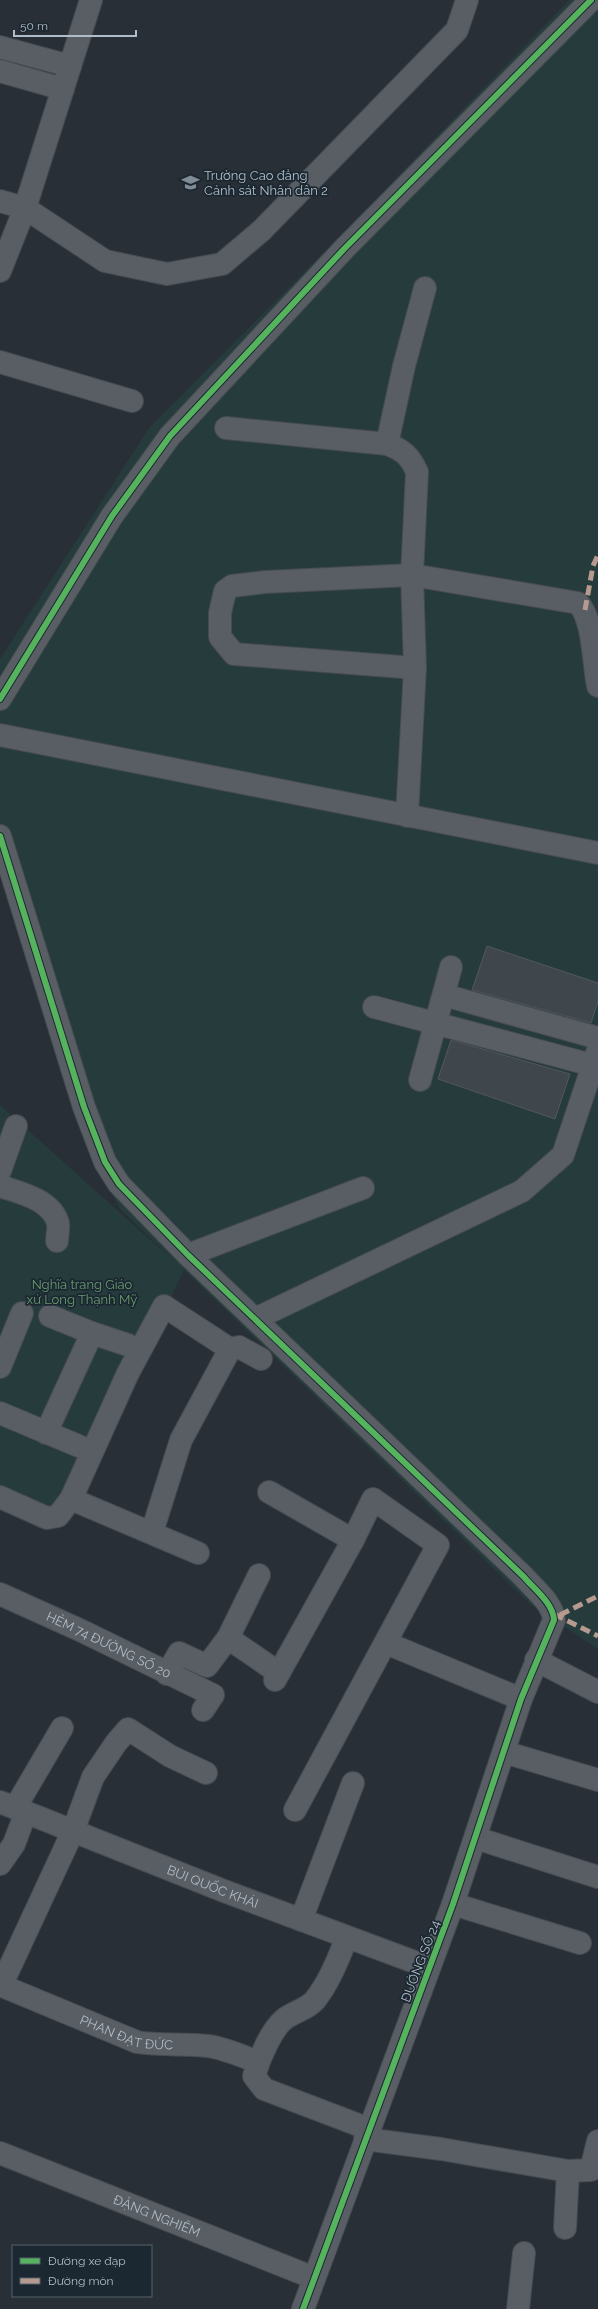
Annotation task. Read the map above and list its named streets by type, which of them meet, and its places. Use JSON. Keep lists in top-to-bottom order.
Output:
{
  "streets": {
    "street": [
      "HẺM 74 ĐƯỜNG SỐ 20",
      "BÙI QUỐC KHÁI",
      "ĐƯỜNG SỐ 24",
      "PHAN ĐẠT ĐỨC",
      "ĐẶNG NGHIÊM"
    ]
  },
  "crossings": [
    ["BÙI QUỐC KHÁI", "ĐƯỜNG SỐ 24"],
    ["ĐƯỜNG SỐ 24", "ĐẶNG NGHIÊM"]
  ],
  "parks": ["Nghĩa trang Giáo xứ Long Thạnh Mỹ"],
  "places": {
    "school or university": ["Trường Cao đẳng Cảnh sát Nhân dân 2"]
  },
  "legend": ["Đường xe đạp", "Đường mòn"],
  "scale_bar": "50 m"
}
